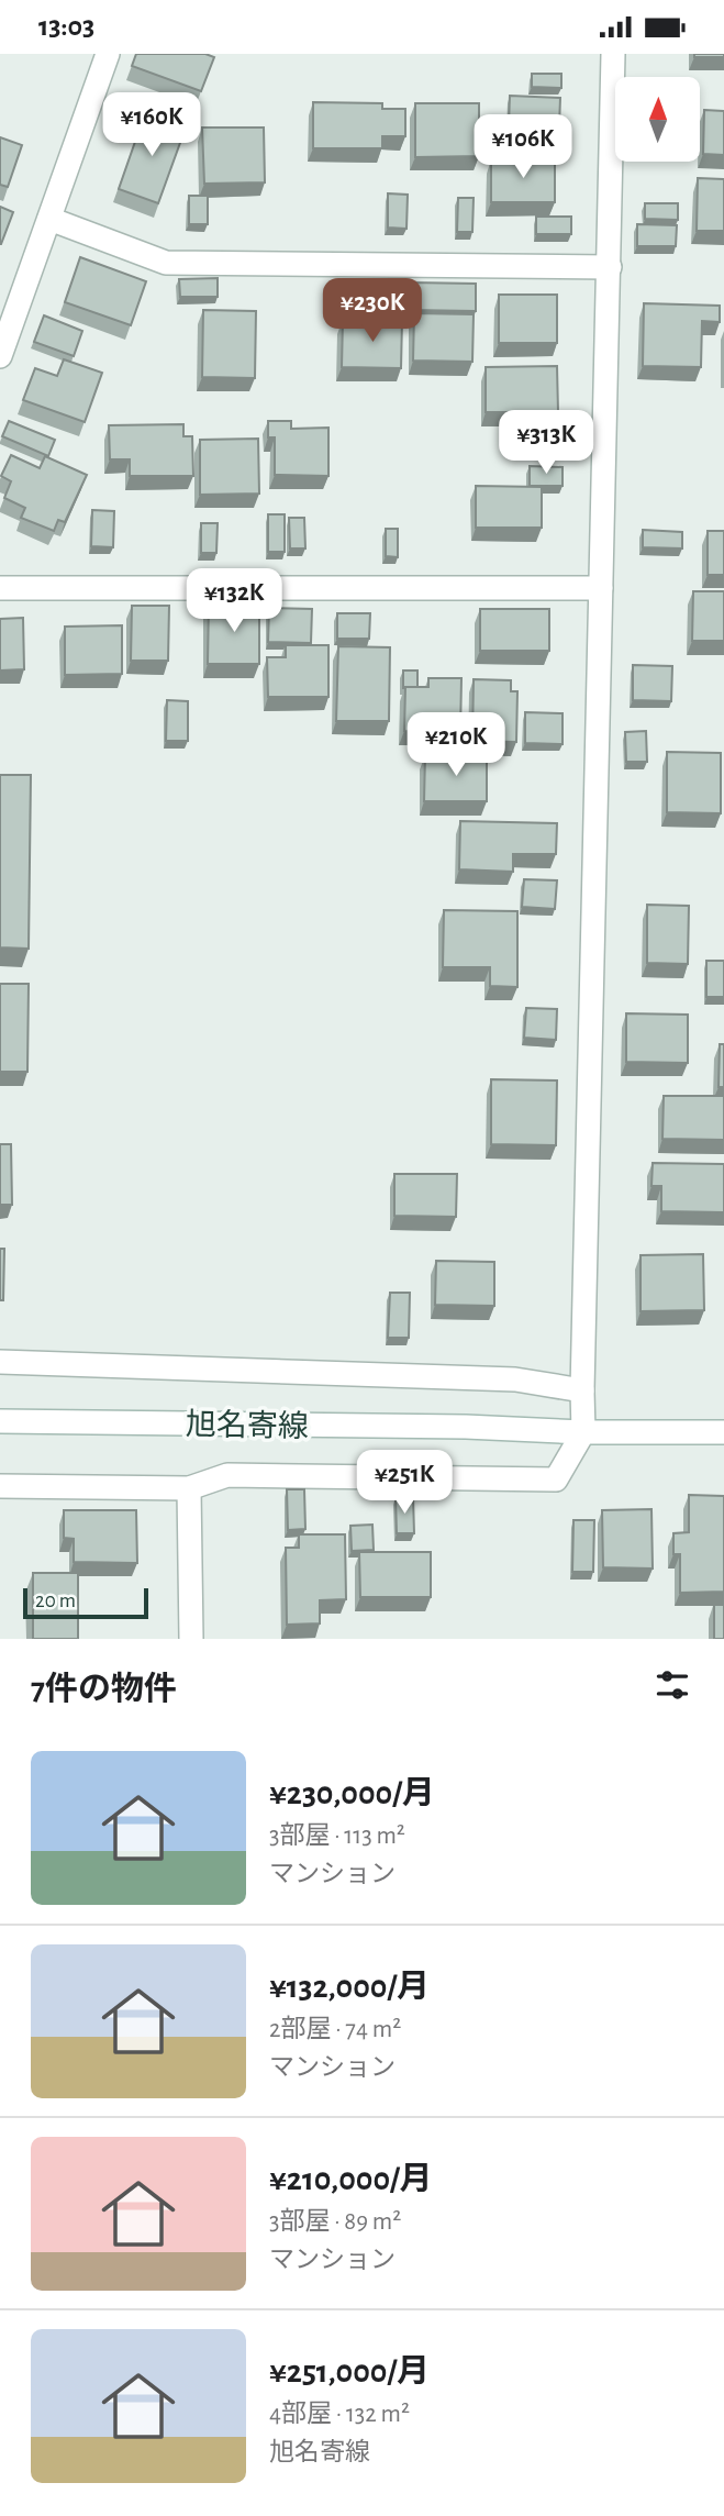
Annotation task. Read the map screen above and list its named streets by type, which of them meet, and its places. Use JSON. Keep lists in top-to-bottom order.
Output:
{
  "streets": {
    "street": ["旭名寄線"]
  },
  "scale_bar": "20 m",
  "north": "top",
  "page": {
    "status": "13:03",
    "price": [
      "¥160K",
      "¥106K",
      "¥230K",
      "¥313K",
      "¥132K",
      "¥210K",
      "¥251K"
    ],
    "scale": "20 m",
    "heading": "7件の物件",
    "list": [
      {
        "name": "¥230,000/月",
        "note": "3部屋 · 113 m² · マンション"
      },
      {
        "name": "¥132,000/月",
        "note": "2部屋 · 74 m² · マンション"
      },
      {
        "name": "¥210,000/月",
        "note": "3部屋 · 89 m² · マンション"
      },
      {
        "name": "¥251,000/月",
        "note": "4部屋 · 132 m² · 旭名寄線"
      }
    ]
  }
}
